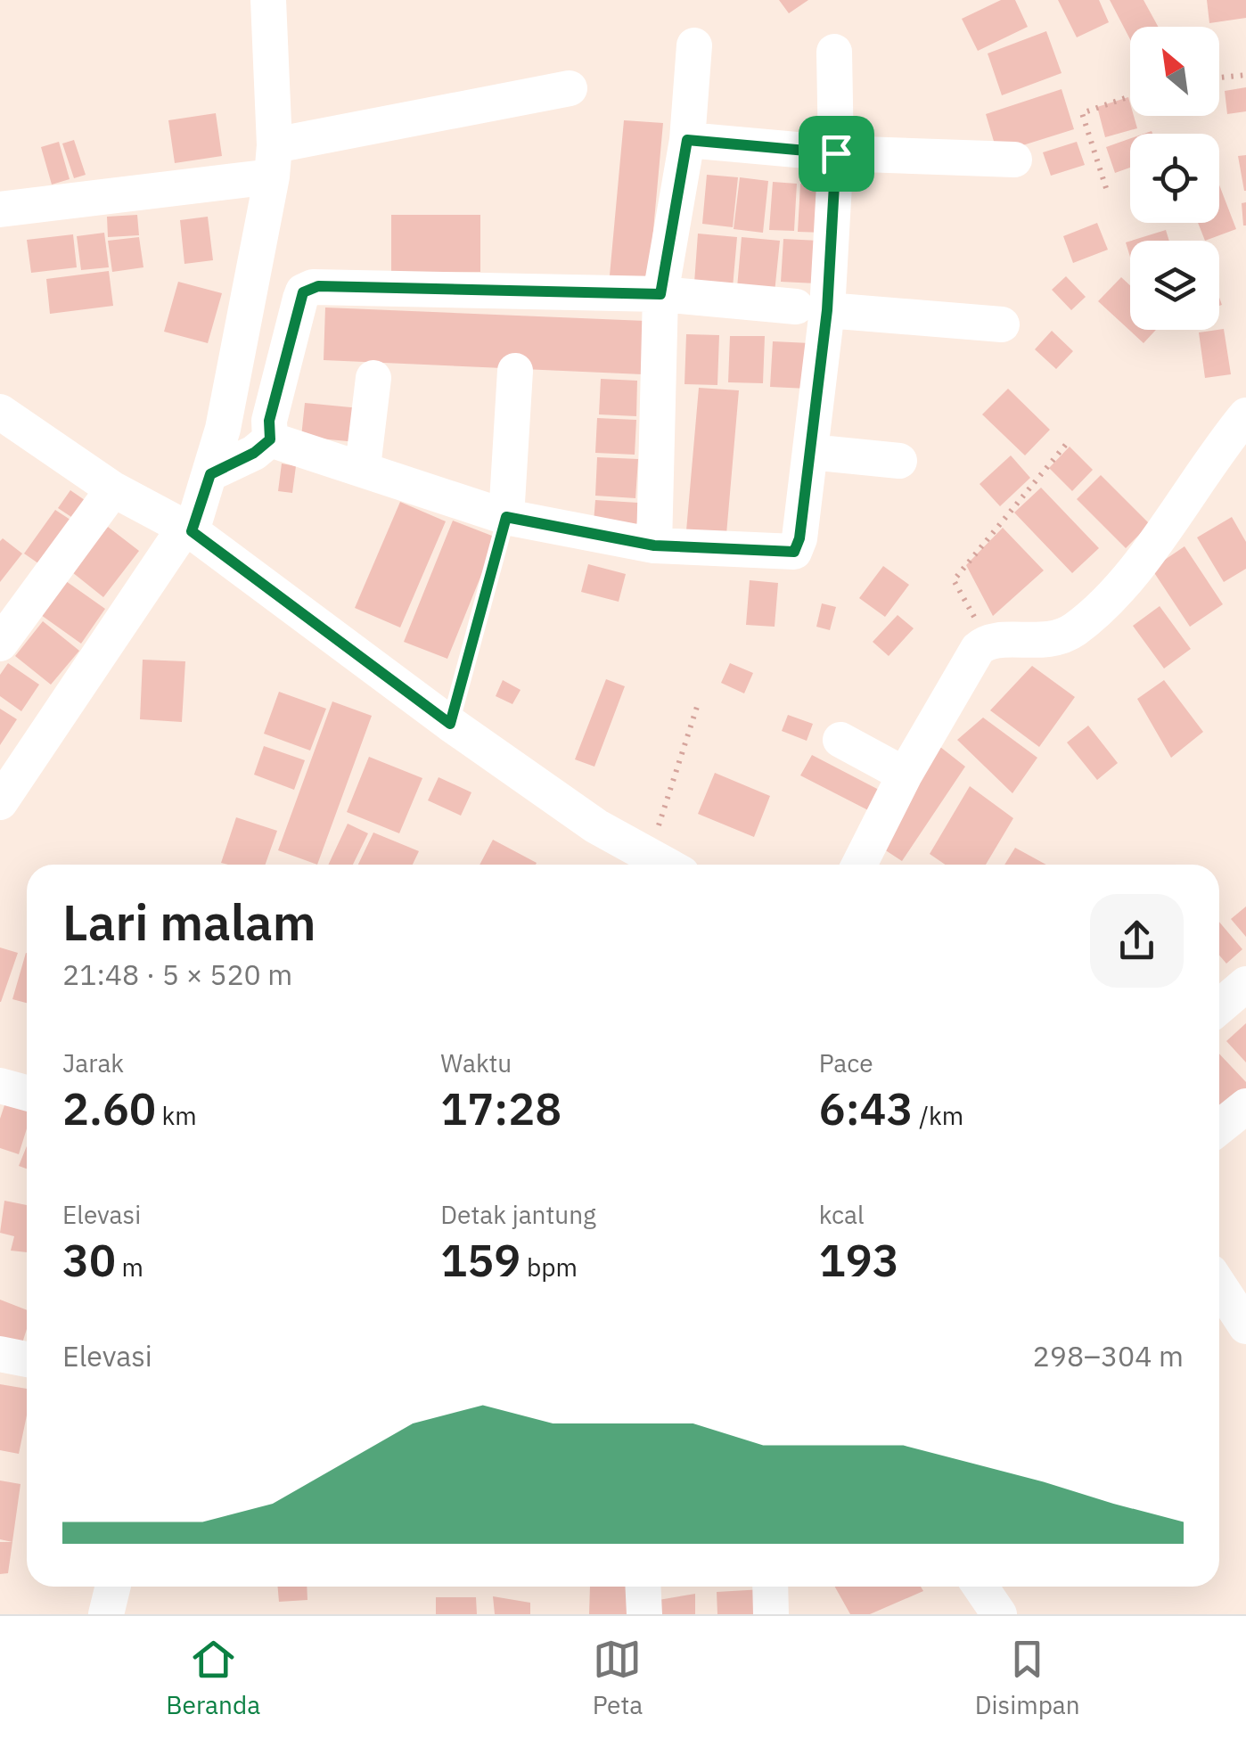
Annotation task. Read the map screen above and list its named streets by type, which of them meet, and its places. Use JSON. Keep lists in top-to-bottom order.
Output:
{
  "north": "top left",
  "page": {
    "heading": ["Lari malam", "21:48 · 5 × 520 m"],
    "stats": [
      ["Jarak", "2.60 km"],
      ["Waktu", "17:28"],
      ["Pace", "6:43 /km"],
      ["Elevasi", "30 m"],
      ["Detak jantung", "159 bpm"],
      ["kcal", "193"]
    ],
    "chart": ["Elevasi", "298–304 m"],
    "tabs": ["Beranda", "Peta", "Disimpan"]
  }
}
